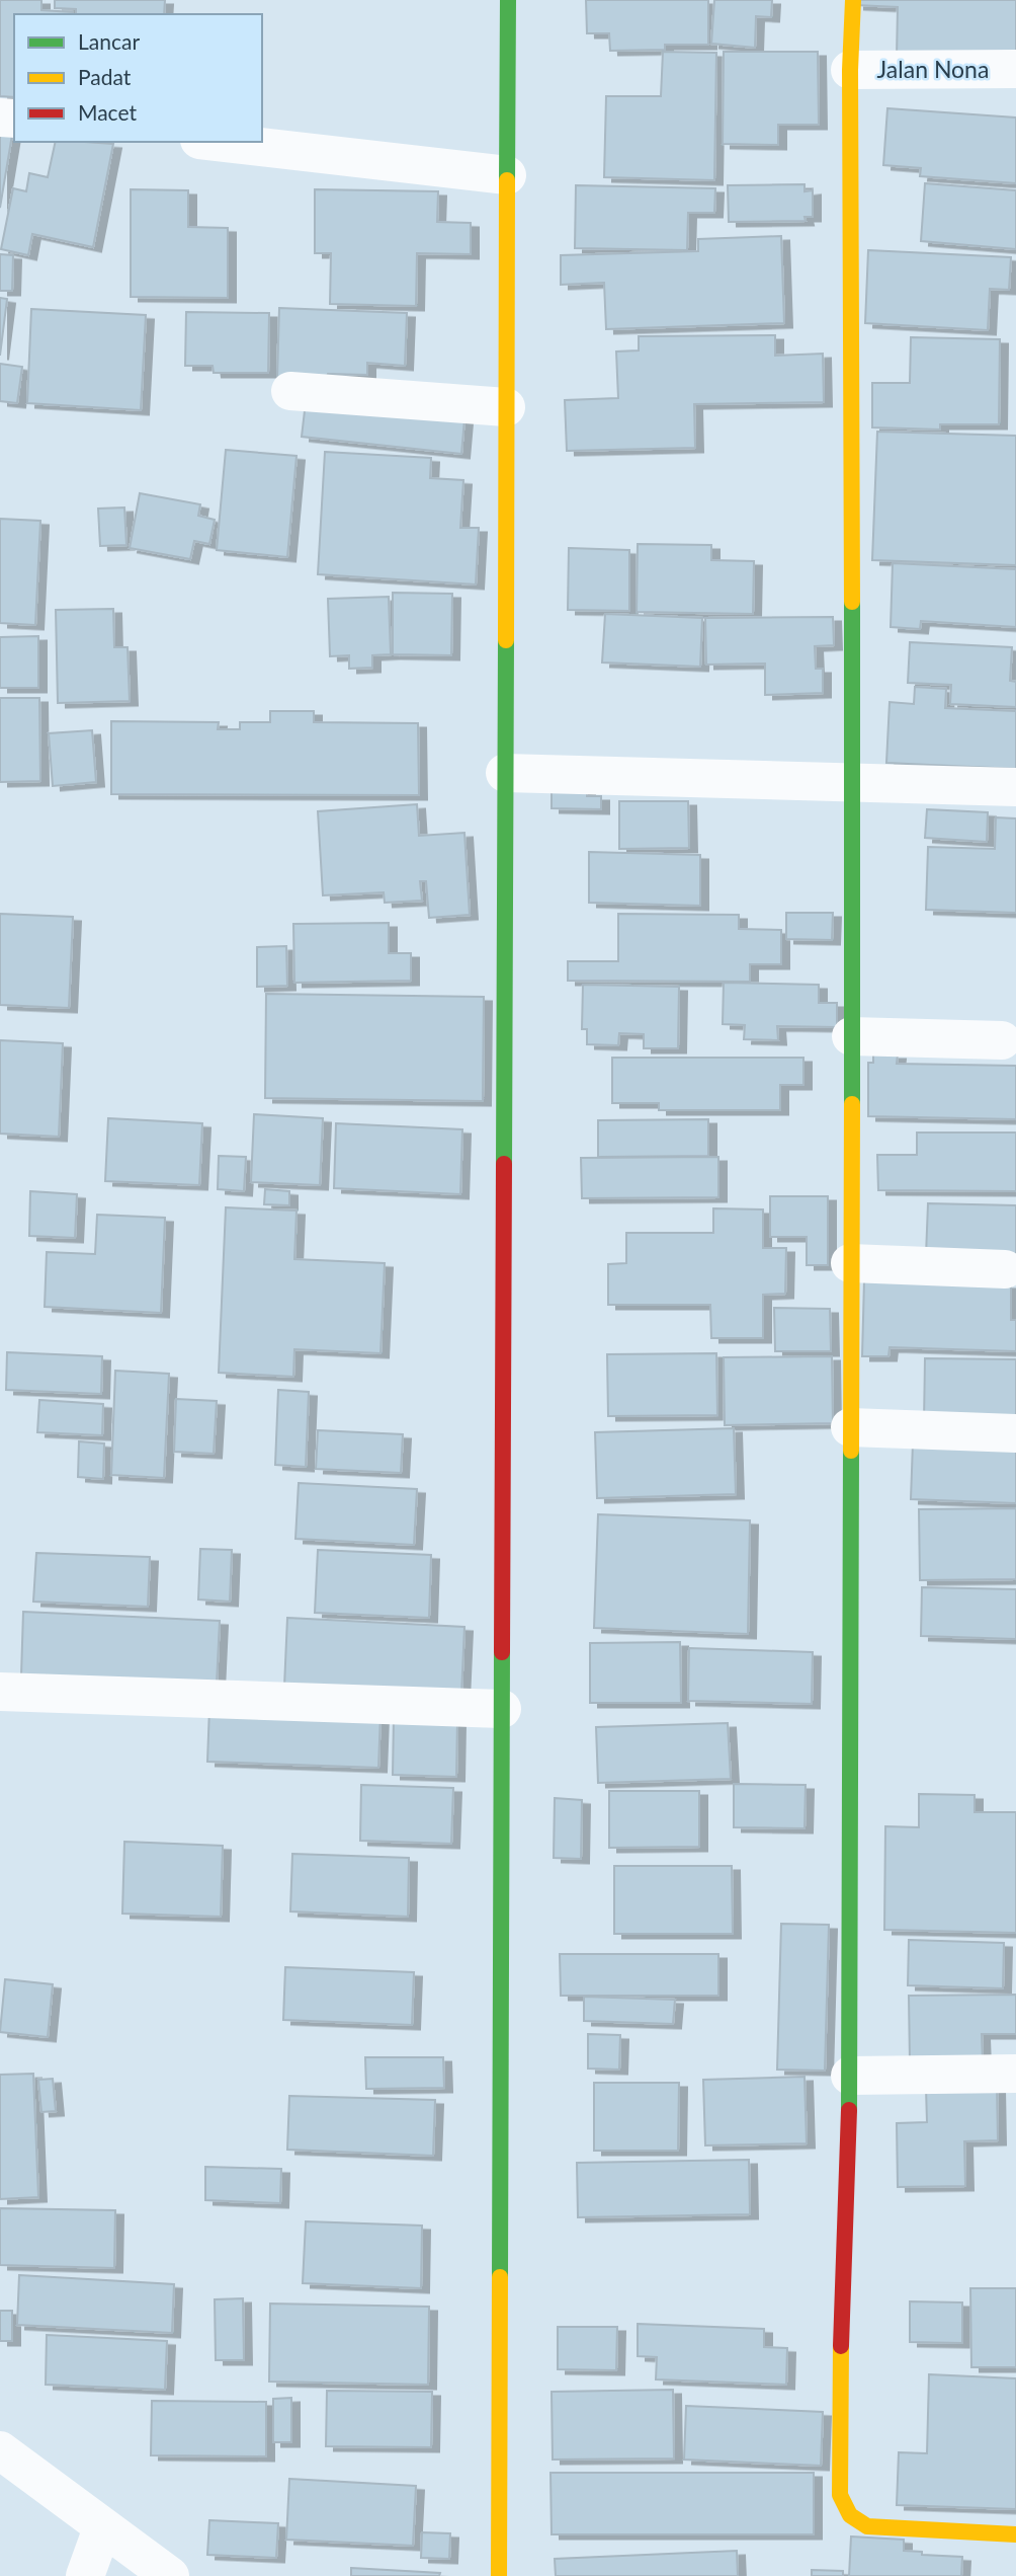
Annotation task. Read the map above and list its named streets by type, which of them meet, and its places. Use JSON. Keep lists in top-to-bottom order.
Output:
{
  "streets": {
    "street": ["Jalan Nona"]
  },
  "legend": ["Lancar", "Padat", "Macet"]
}
